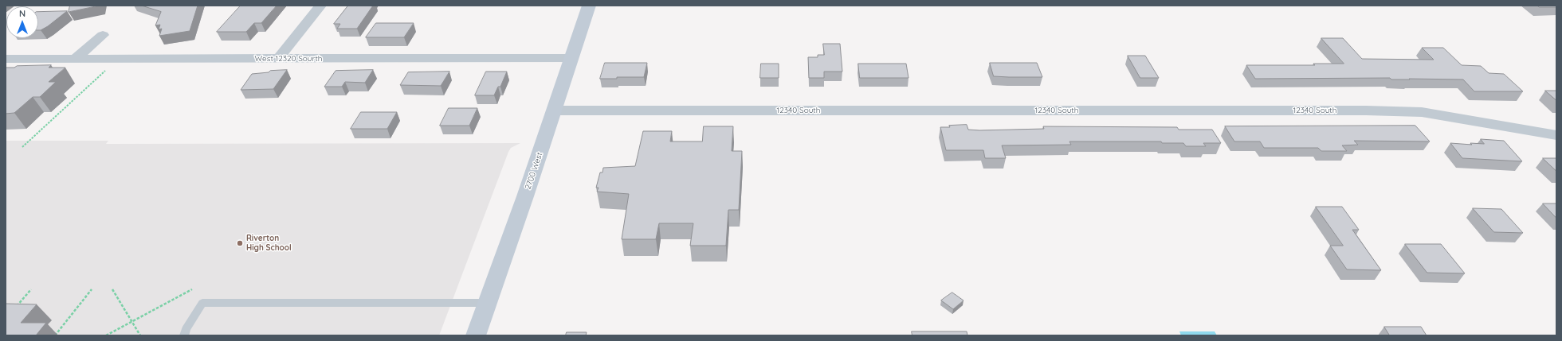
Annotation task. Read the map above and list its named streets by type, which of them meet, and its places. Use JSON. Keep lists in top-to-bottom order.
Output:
{
  "streets": {
    "main road": ["2700 West"],
    "street": ["West 12320 Sourth", "12340 South"]
  },
  "crossings": [
    ["West 12320 Sourth", "2700 West"],
    ["12340 South", "2700 West"]
  ],
  "places": ["Riverton High School"],
  "north": "top"
}
